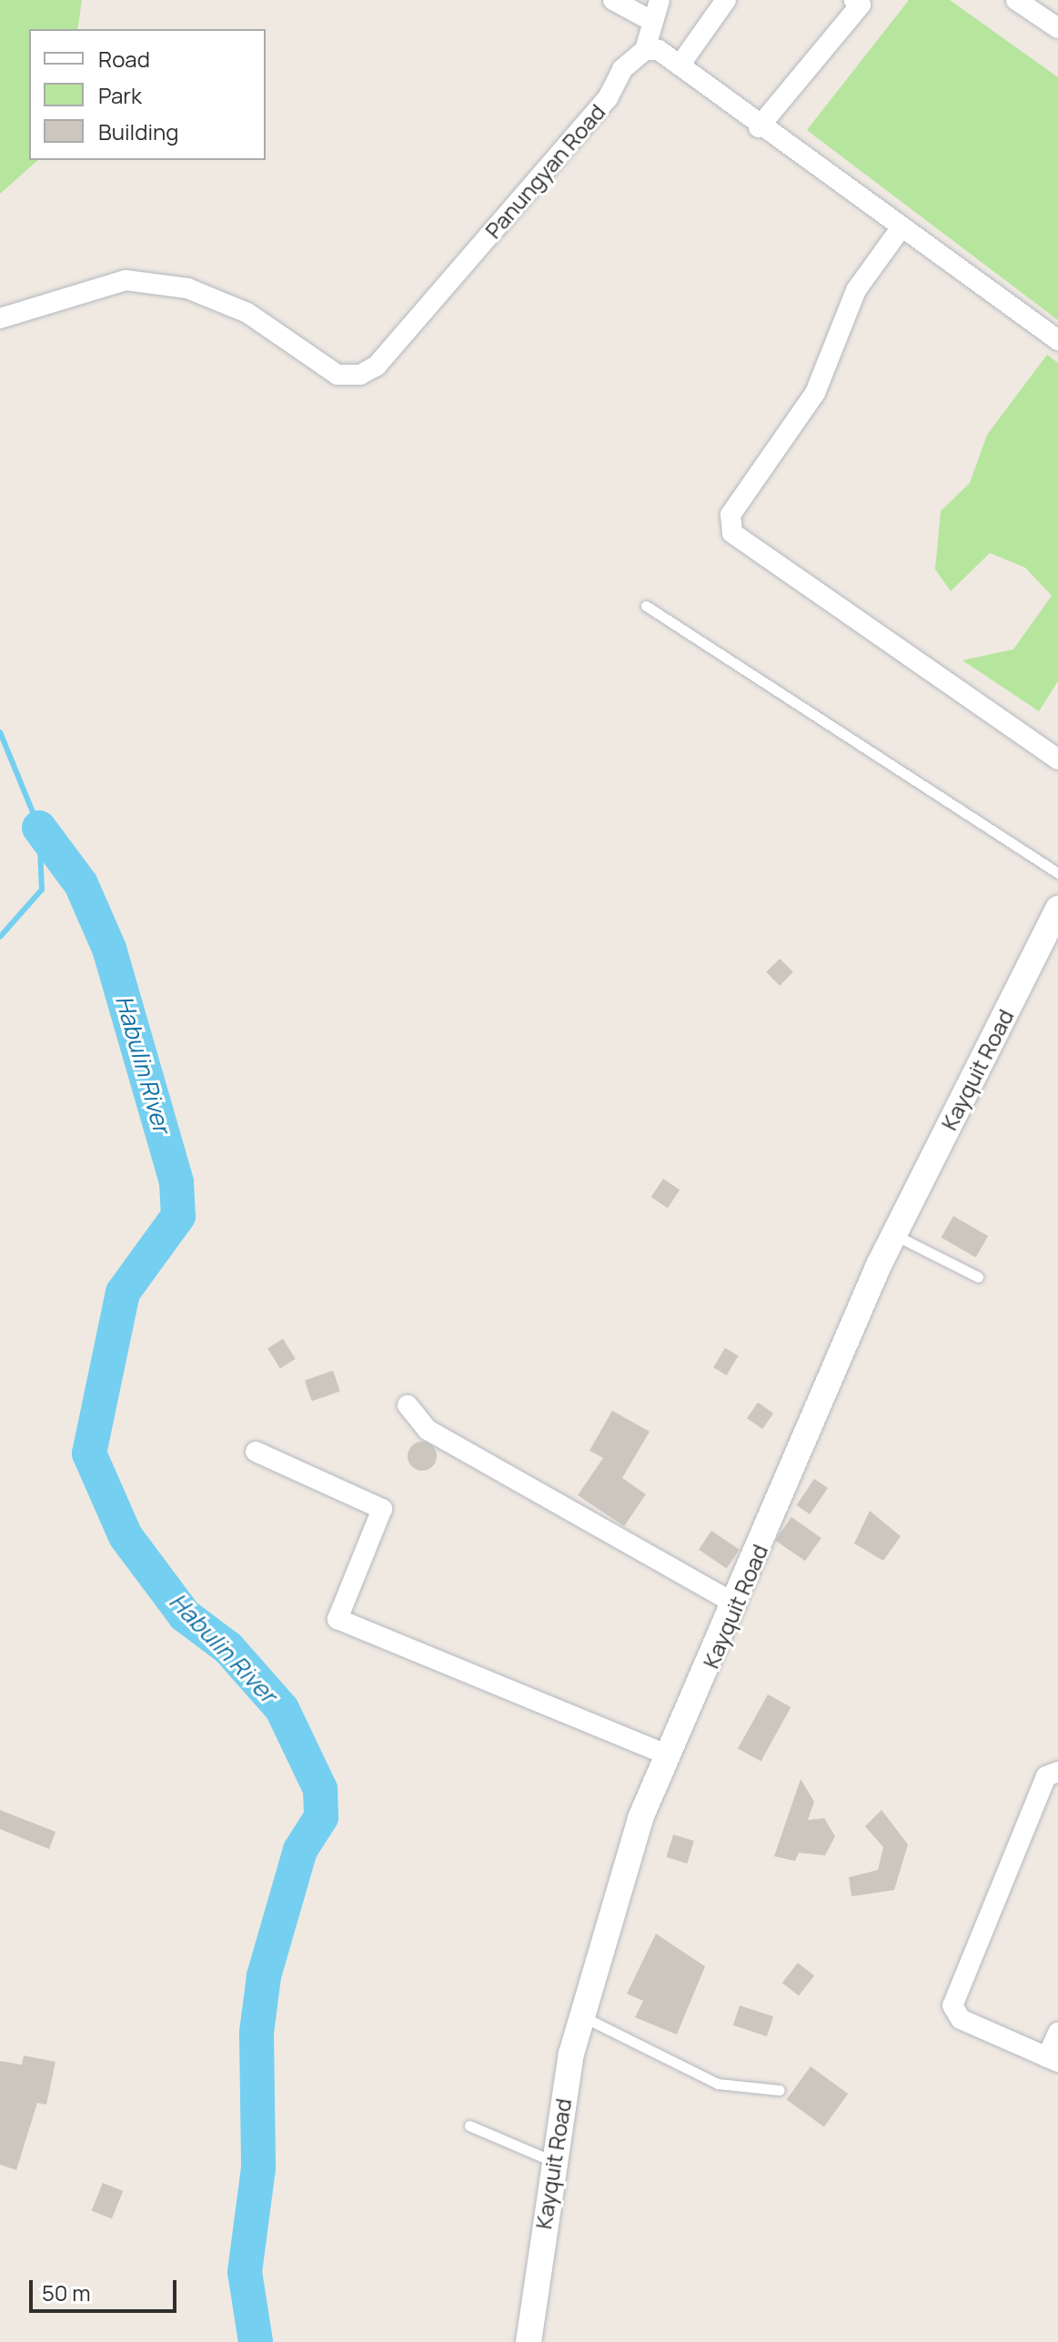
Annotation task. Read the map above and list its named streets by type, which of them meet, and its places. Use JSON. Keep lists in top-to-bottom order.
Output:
{
  "streets": {
    "street": ["Panungyan Road", "Kayquit Road"]
  },
  "water": ["Habulin River"],
  "legend": ["Road", "Park", "Building"],
  "scale_bar": "50 m"
}
